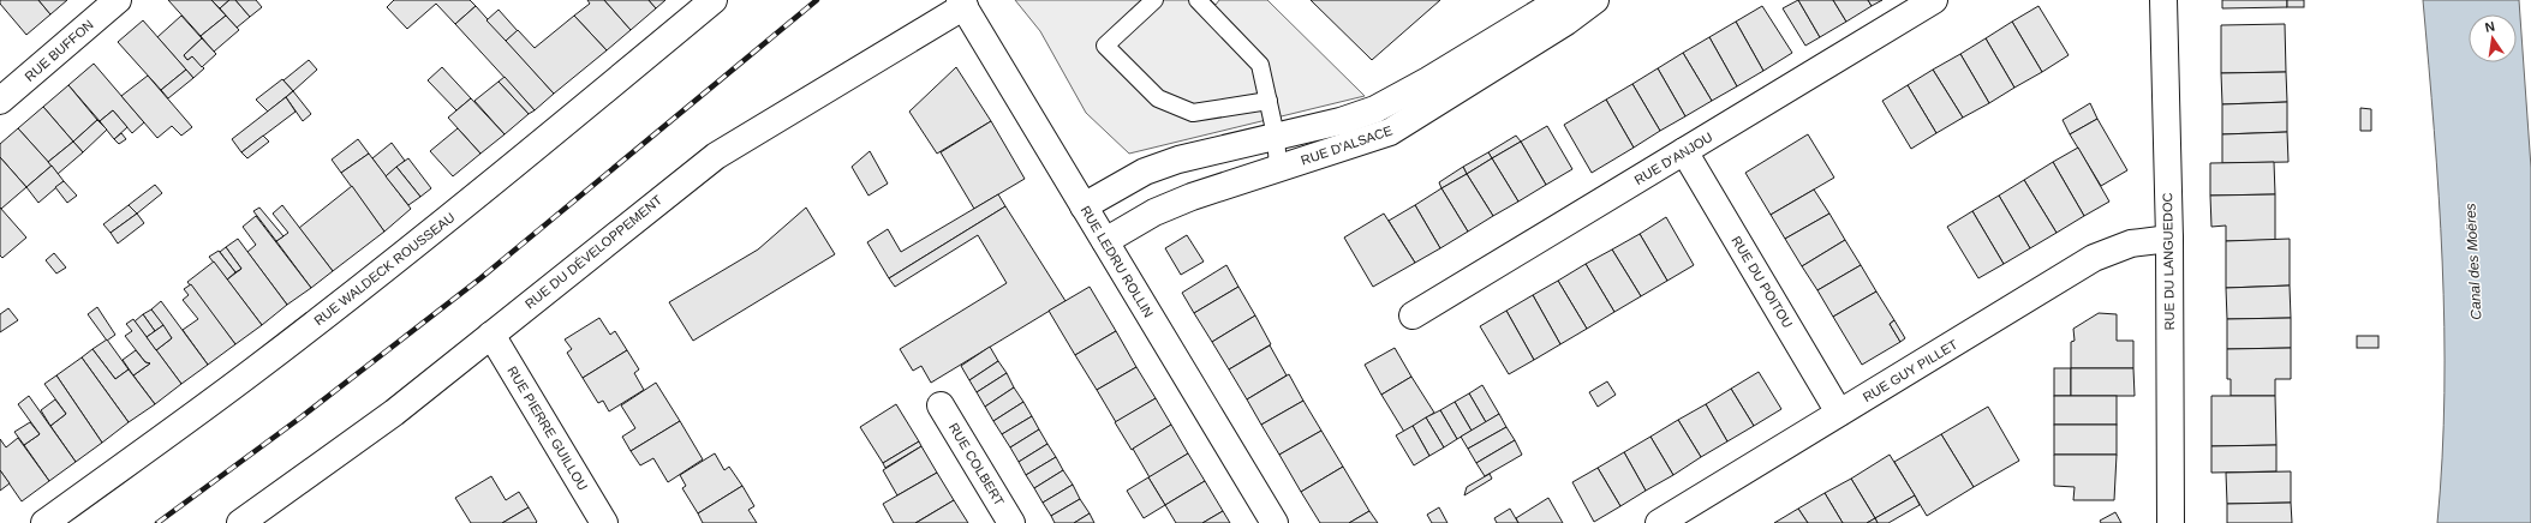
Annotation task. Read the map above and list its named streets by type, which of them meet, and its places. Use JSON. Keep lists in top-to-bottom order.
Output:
{
  "streets": {
    "street": [
      "RUE BUFFON",
      "RUE D'ALSACE",
      "RUE D'ANJOU",
      "RUE DU DÉVELOPPEMENT",
      "RUE LEDRU ROLLIN",
      "RUE DU LANGUEDOC",
      "RUE WALDECK ROUSSEAU",
      "RUE DU POITOU",
      "RUE GUY PILLET",
      "RUE PIERRE GUILLOU",
      "RUE COLBERT"
    ]
  },
  "crossings": [
    ["RUE D'ALSACE", "RUE LEDRU ROLLIN"],
    ["RUE D'ANJOU", "RUE DU POITOU"],
    ["RUE DU DÉVELOPPEMENT", "RUE LEDRU ROLLIN"],
    ["RUE DU DÉVELOPPEMENT", "RUE PIERRE GUILLOU"],
    ["RUE DU LANGUEDOC", "RUE GUY PILLET"],
    ["RUE DU POITOU", "RUE GUY PILLET"]
  ],
  "water": ["Canal des Moëres"],
  "north": "top"
}
